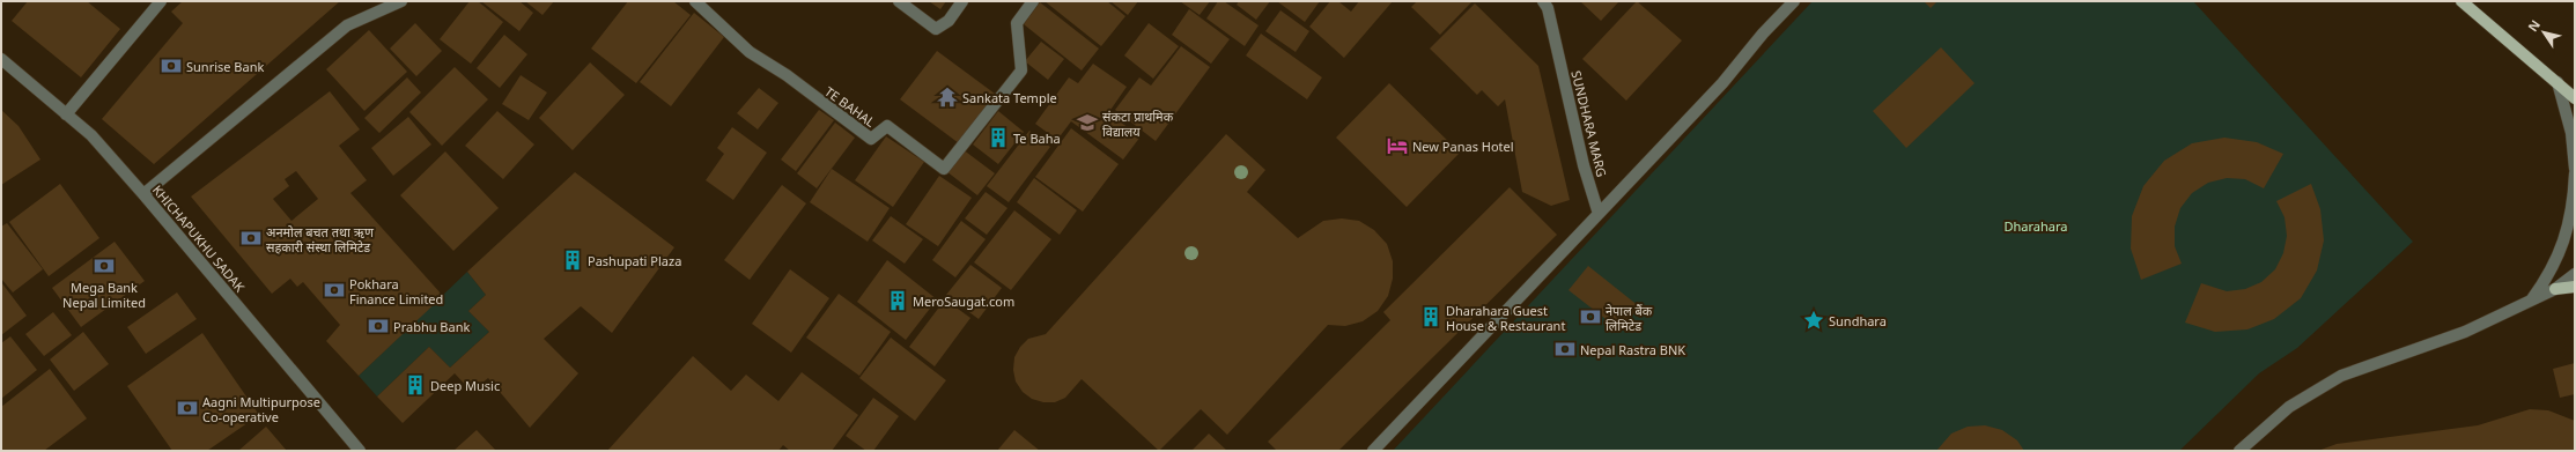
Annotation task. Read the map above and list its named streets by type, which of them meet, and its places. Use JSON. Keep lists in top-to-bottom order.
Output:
{
  "streets": {
    "street": ["TE BAHAL", "SUNDHARA MARG", "KHICHAPUKHU SADAK"]
  },
  "parks": ["Dharahara"],
  "places": {
    "bank": [
      "Sunrise Bank",
      "अनमोल बचत तथा ऋण सहकारी संस्था लिमिटेड",
      "Mega Bank Nepal Limited",
      "Pokhara Finance Limited",
      "नेपाल बैंक लिमिटेड",
      "Prabhu Bank",
      "Nepal Rastra BNK",
      "Aagni Multipurpose Co-operative"
    ],
    "temple": ["Sankata Temple"],
    "school or university": ["संकटा प्राथमिक विद्यालय"],
    "building": [
      "Te Baha",
      "Pashupati Plaza",
      "MeroSaugat.com",
      "Dharahara Guest House & Restaurant",
      "Deep Music"
    ],
    "hotel": ["New Panas Hotel"],
    "place": ["Sundhara"]
  },
  "north": "top left"
}
